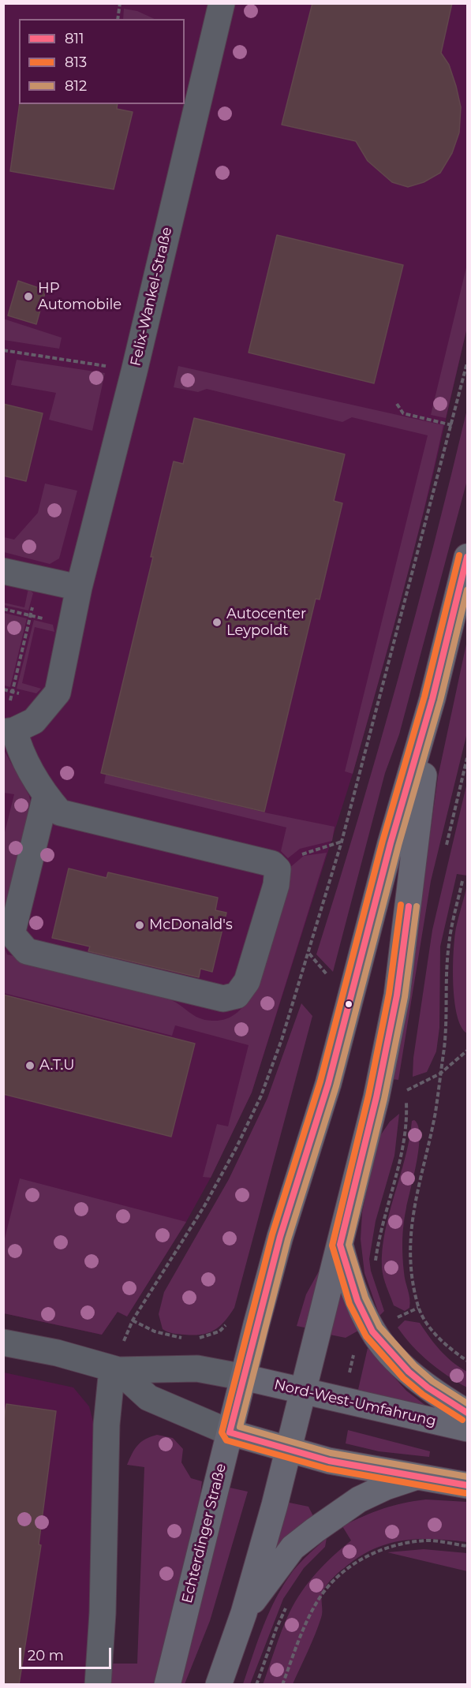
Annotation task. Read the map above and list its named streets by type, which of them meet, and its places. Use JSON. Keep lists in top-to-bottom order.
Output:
{
  "streets": {
    "main road": ["Nord-West-Umfahrung", "Echterdinger Straße"],
    "street": ["Felix-Wankel-Straße"]
  },
  "crossings": [
    ["Nord-West-Umfahrung", "Echterdinger Straße"]
  ],
  "places": [
    "HP Automobile",
    "Autocenter Leypoldt",
    "McDonald's",
    "A.T.U"
  ],
  "lines": ["transit line 813", "transit line 811", "transit line 812"],
  "legend": ["811", "813", "812"],
  "scale_bar": "20 m"
}
